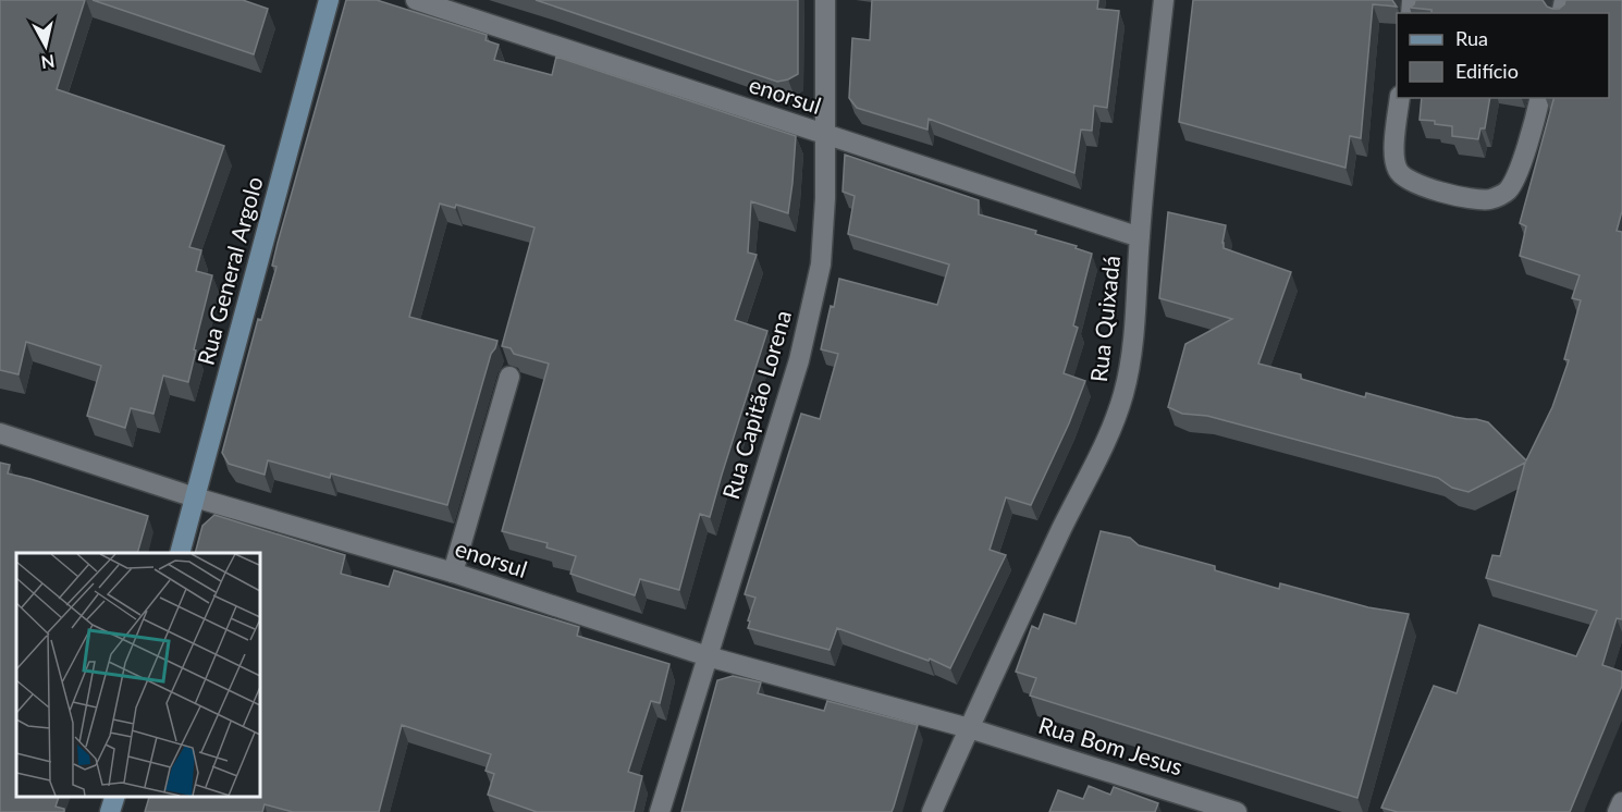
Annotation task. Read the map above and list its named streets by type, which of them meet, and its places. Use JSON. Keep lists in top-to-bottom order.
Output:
{
  "streets": {
    "street": [
      "enorsul",
      "Rua General Argolo",
      "Rua Quixadá",
      "Rua Capitão Lorena",
      "Rua Bom Jesus"
    ]
  },
  "crossings": [
    ["enorsul", "Rua General Argolo"],
    ["enorsul", "Rua Quixadá"],
    ["enorsul", "Rua Capitão Lorena"],
    ["enorsul", "Rua Bom Jesus"],
    ["Rua Quixadá", "Rua Bom Jesus"]
  ],
  "legend": ["Rua", "Edifício"],
  "north": "bottom"
}
